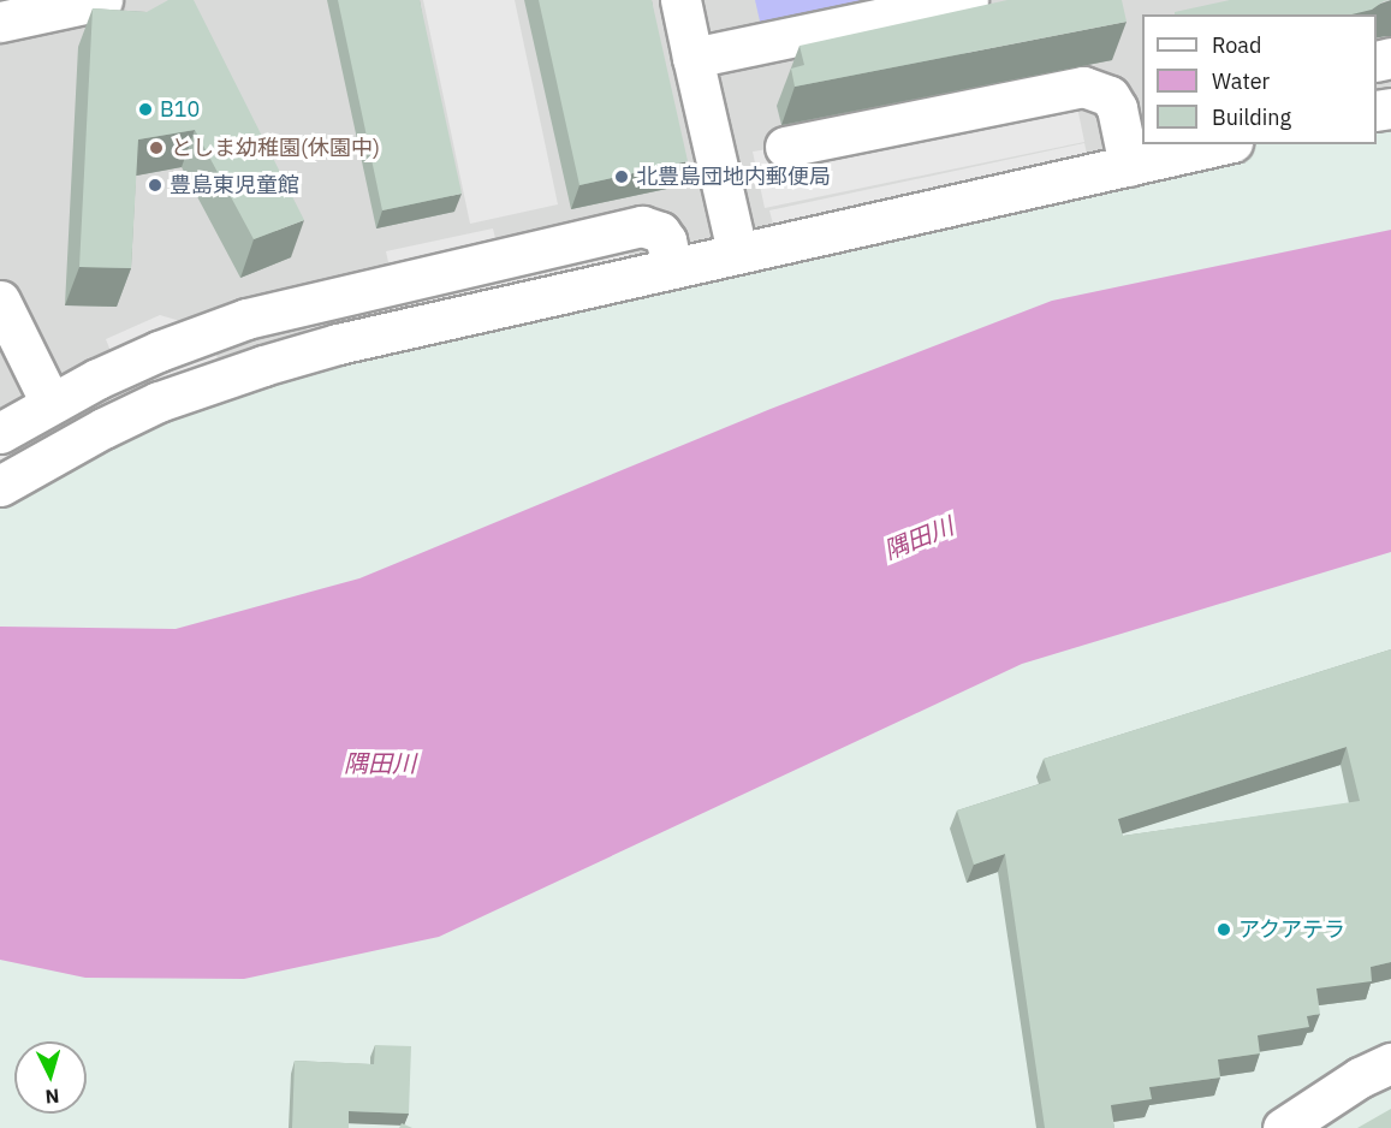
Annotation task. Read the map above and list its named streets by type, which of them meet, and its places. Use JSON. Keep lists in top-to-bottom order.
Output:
{
  "water": ["隅田川"],
  "places": [
    "B10",
    "としま幼稚園(休園中)",
    "北豊島団地内郵便局",
    "豊島東児童館",
    "アクアテラ"
  ],
  "legend": ["Road", "Water", "Building"],
  "north": "bottom"
}
